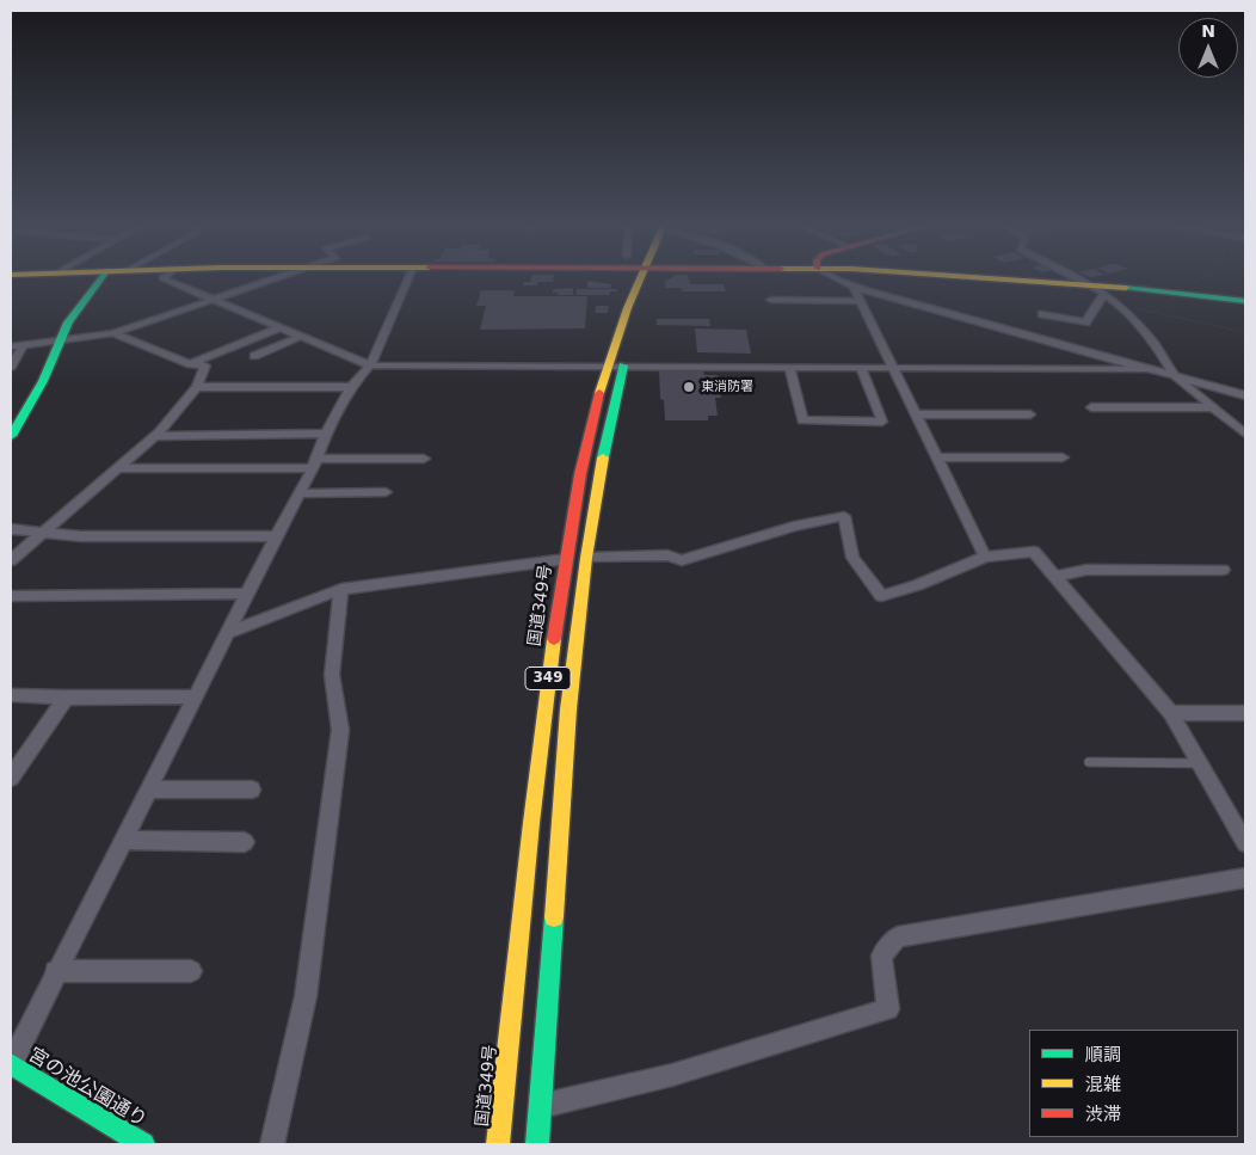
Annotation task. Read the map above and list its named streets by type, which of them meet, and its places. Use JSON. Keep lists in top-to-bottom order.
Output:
{
  "streets": {
    "main road": ["国道349号", "349", "宮の池公園通り"]
  },
  "places": ["東消防署"],
  "legend": ["順調", "混雑", "渋滞"],
  "north": "top"
}
